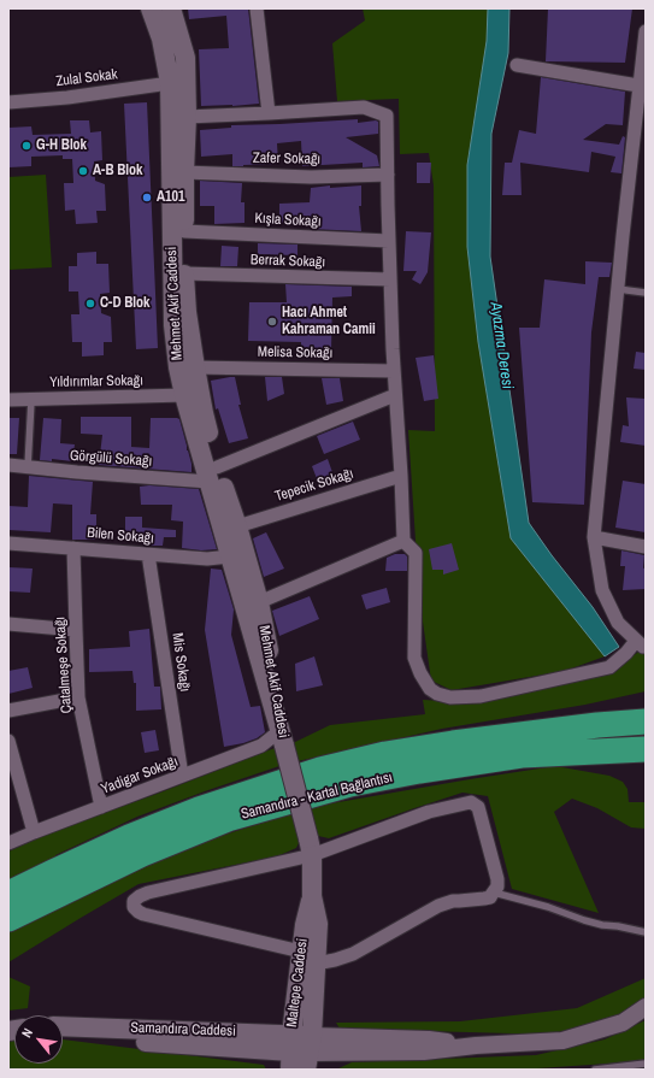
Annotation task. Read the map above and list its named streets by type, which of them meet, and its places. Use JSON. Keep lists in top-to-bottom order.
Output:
{
  "streets": {
    "highway": ["Samandıra - Kartal Bağlantısı"],
    "main road": ["Mehmet Akif Caddesi", "Maltepe Caddesi", "Samandıra Caddesi"],
    "street": [
      "Zulal Sokak",
      "Zafer Sokağı",
      "Kışla Sokağı",
      "Berrak Sokağı",
      "Melisa Sokağı",
      "Yıldırımlar Sokağı",
      "Görgülü Sokağı",
      "Tepecik Sokağı",
      "Bilen Sokağı",
      "Mis Sokağı",
      "Çatalmeşe Sokağı",
      "Yadigar Sokağı"
    ]
  },
  "crossings": [
    ["Zulal Sokak", "Mehmet Akif Caddesi"],
    ["Zafer Sokağı", "Mehmet Akif Caddesi"],
    ["Kışla Sokağı", "Mehmet Akif Caddesi"],
    ["Berrak Sokağı", "Mehmet Akif Caddesi"],
    ["Mehmet Akif Caddesi", "Melisa Sokağı"],
    ["Mehmet Akif Caddesi", "Yıldırımlar Sokağı"],
    ["Mehmet Akif Caddesi", "Görgülü Sokağı"],
    ["Mehmet Akif Caddesi", "Tepecik Sokağı"],
    ["Mehmet Akif Caddesi", "Bilen Sokağı"],
    ["Mehmet Akif Caddesi", "Yadigar Sokağı"],
    ["Mehmet Akif Caddesi", "Maltepe Caddesi"],
    ["Bilen Sokağı", "Mis Sokağı"],
    ["Bilen Sokağı", "Çatalmeşe Sokağı"],
    ["Mis Sokağı", "Yadigar Sokağı"],
    ["Çatalmeşe Sokağı", "Yadigar Sokağı"],
    ["Yadigar Sokağı", "Maltepe Caddesi"],
    ["Maltepe Caddesi", "Samandıra Caddesi"]
  ],
  "water": ["Ayazma Deresi"],
  "places": [
    "G-H Blok",
    "A-B Blok",
    "A101",
    "C-D Blok",
    "Hacı Ahmet Kahraman Camii"
  ],
  "north": "top left"
}
